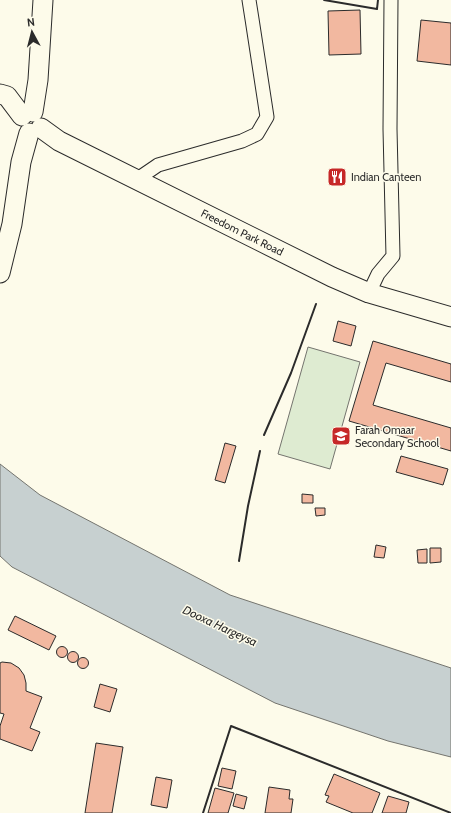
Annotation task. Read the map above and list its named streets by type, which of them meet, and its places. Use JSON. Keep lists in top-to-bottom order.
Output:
{
  "streets": {
    "street": ["Freedom Park Road"]
  },
  "water": ["Dooxa Hargeysa"],
  "places": {
    "restaurant": ["Indian Canteen"],
    "school or university": ["Farah Omaar Secondary School"]
  },
  "north": "top"
}
